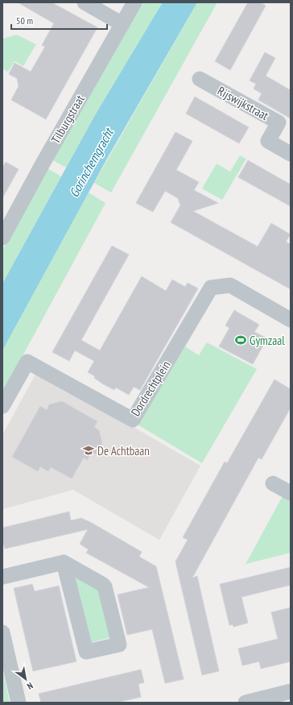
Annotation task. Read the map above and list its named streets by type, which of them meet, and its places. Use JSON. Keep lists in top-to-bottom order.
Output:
{
  "streets": {
    "street": ["Rijswijkstraat", "Tilburgstraat", "Dordrechtplein"]
  },
  "water": ["Gorinchemgracht"],
  "places": {
    "sports": ["Gymzaal"],
    "school or university": ["De Achtbaan"]
  },
  "scale_bar": "50 m",
  "north": "bottom right"
}
